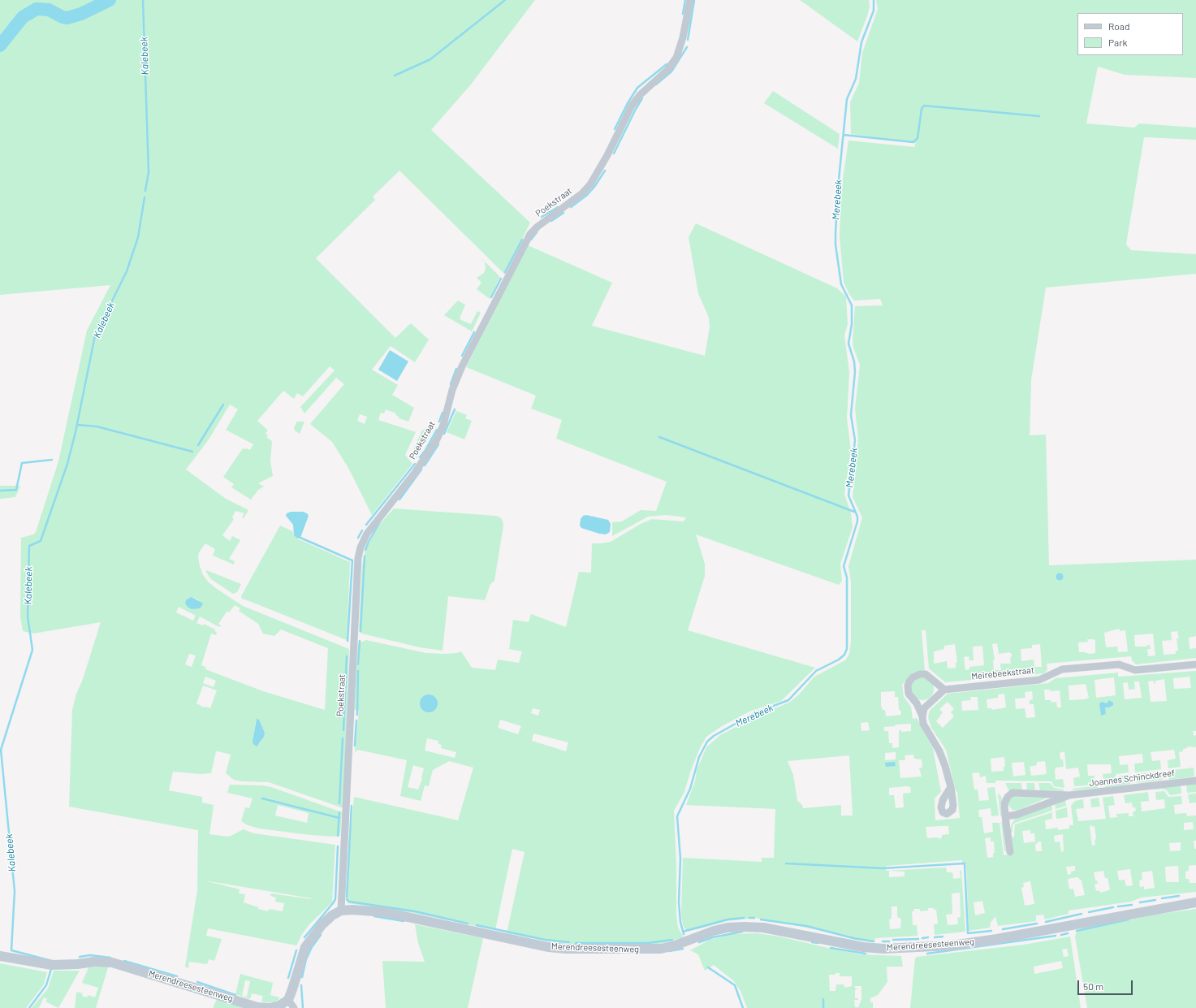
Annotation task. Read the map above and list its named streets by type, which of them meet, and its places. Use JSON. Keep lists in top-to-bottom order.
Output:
{
  "streets": {
    "main road": ["Merendreesesteenweg"],
    "street": ["Poekstraat", "Meirebeekstraat", "Joannes Schinckdreef"]
  },
  "crossings": [
    ["Poekstraat", "Merendreesesteenweg"]
  ],
  "water": ["Kalebeek", "Merebeek"],
  "legend": ["Road", "Park"],
  "scale_bar": "50 m"
}
